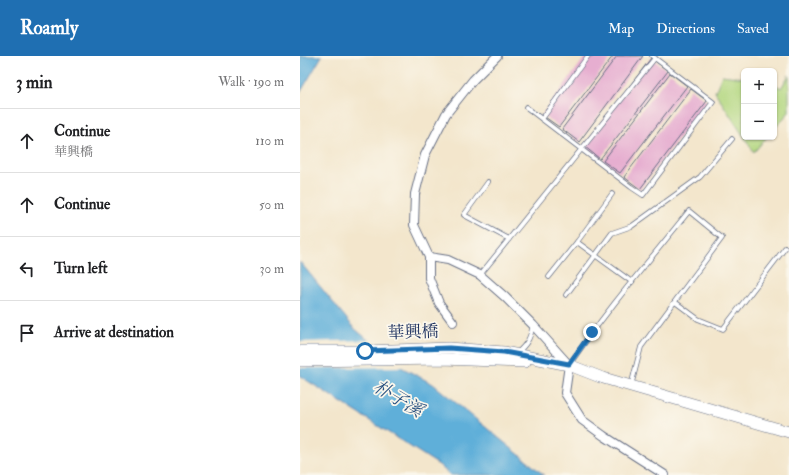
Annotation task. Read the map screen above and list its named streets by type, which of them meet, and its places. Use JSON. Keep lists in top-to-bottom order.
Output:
{
  "streets": {
    "street": ["華興橋"]
  },
  "water": ["朴子溪"],
  "page": {
    "header": "Roamly",
    "nav": ["Map", "Directions", "Saved"],
    "heading": ["3 min", "Walk · 190 m"],
    "map_buttons": ["+", "−"],
    "list": [
      ["Continue", "華興橋", "110 m"],
      ["Continue", "50 m"],
      ["Turn left", "30 m"],
      "Arrive at destination"
    ]
  }
}
